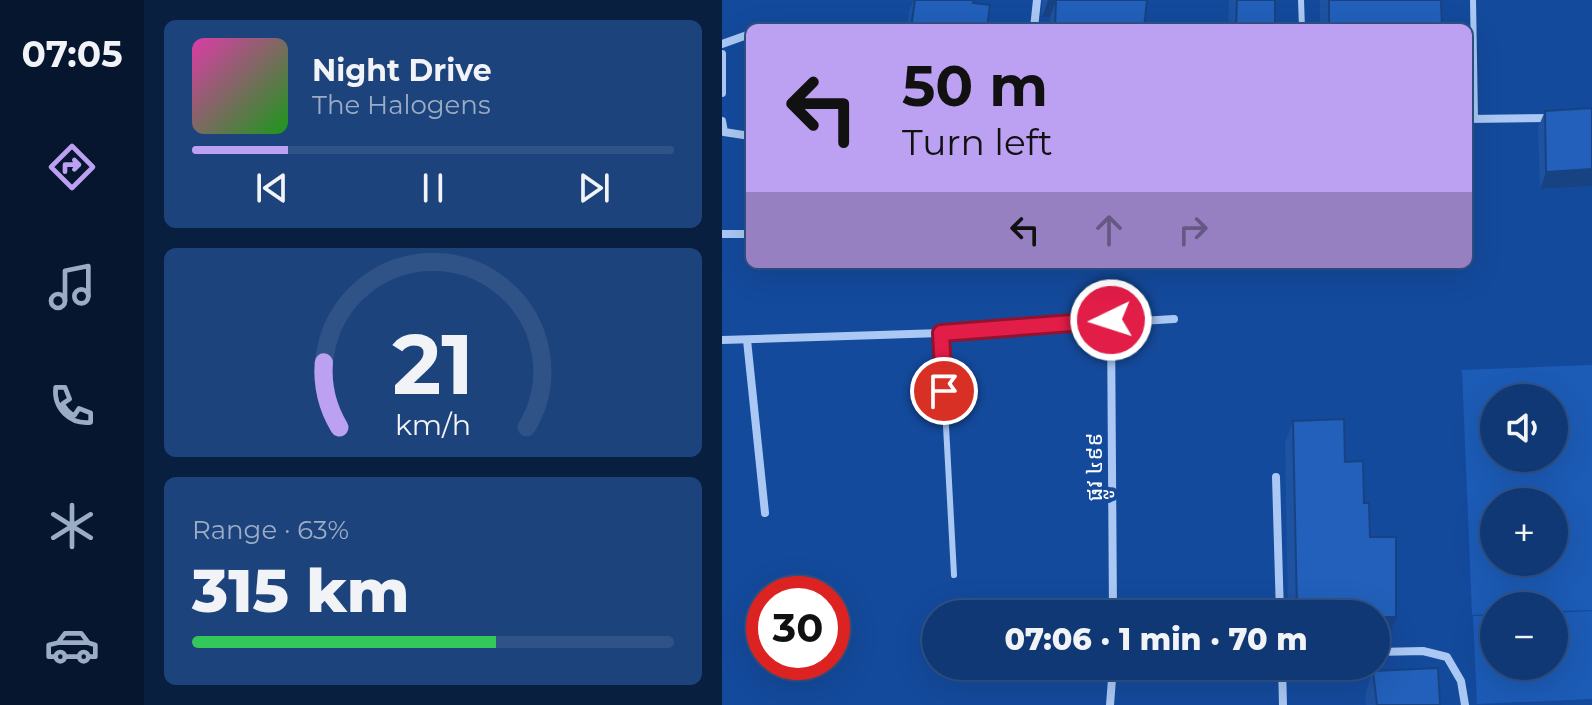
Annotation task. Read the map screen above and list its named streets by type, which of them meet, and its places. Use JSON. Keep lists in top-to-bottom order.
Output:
{
  "streets": {
    "street": ["ផ្លូវ ៤៩៩"]
  },
  "page": {
    "tabs": "07:05",
    "turn": ["50 m", "Turn left"],
    "song": ["Night Drive", "The Halogens"],
    "map_buttons": ["+", "−"],
    "tile": ["Range · 63%", "315 km"],
    "limit": "30",
    "trip": "07:06 · 1 min · 70 m",
    "gauge": ["21", "km/h"]
  }
}
